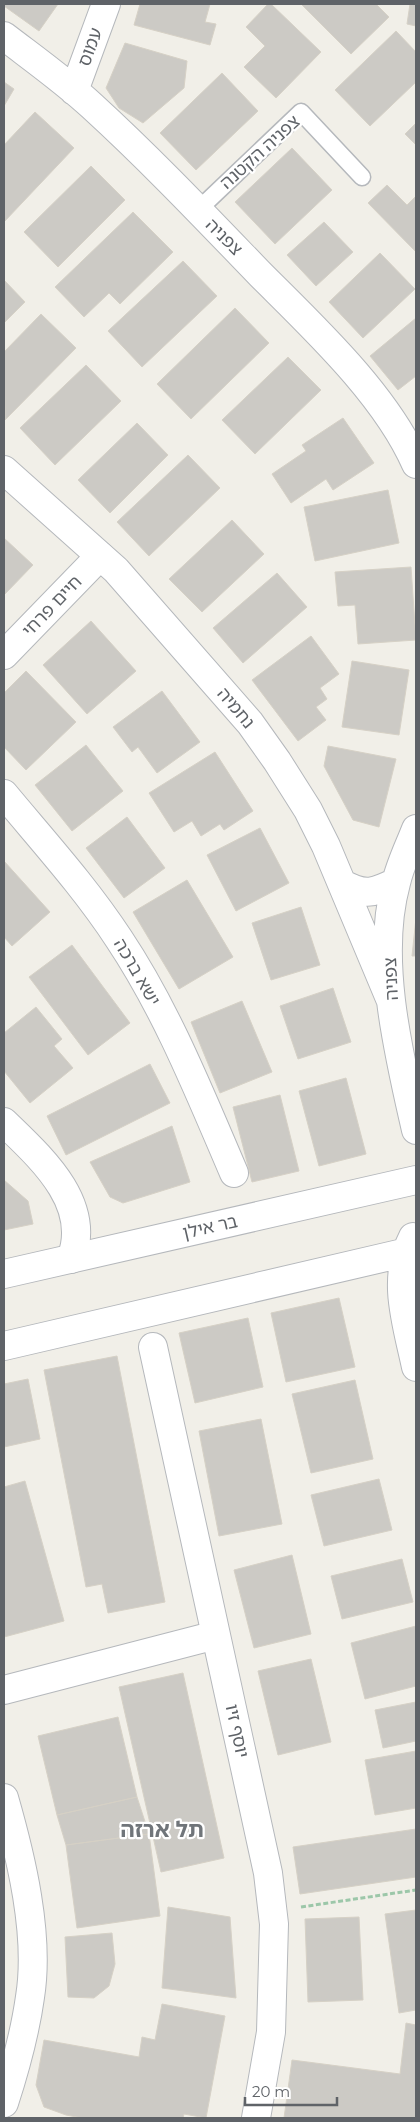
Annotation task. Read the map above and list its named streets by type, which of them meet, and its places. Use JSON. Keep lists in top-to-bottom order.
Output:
{
  "streets": {
    "street": [
      "עמוס",
      "צפניה",
      "חיים פרחי",
      "נחמיה",
      "ישא ברכה",
      "בר אילן",
      "יוסף זיו"
    ],
    "lane": ["צפניה הקטנה"]
  },
  "crossings": [
    ["עמוס", "צפניה"],
    ["צפניה הקטנה", "צפניה"],
    ["צפניה", "נחמיה"],
    ["חיים פרחי", "נחמיה"]
  ],
  "districts": ["תל ארזה"],
  "scale_bar": "20 m"
}
